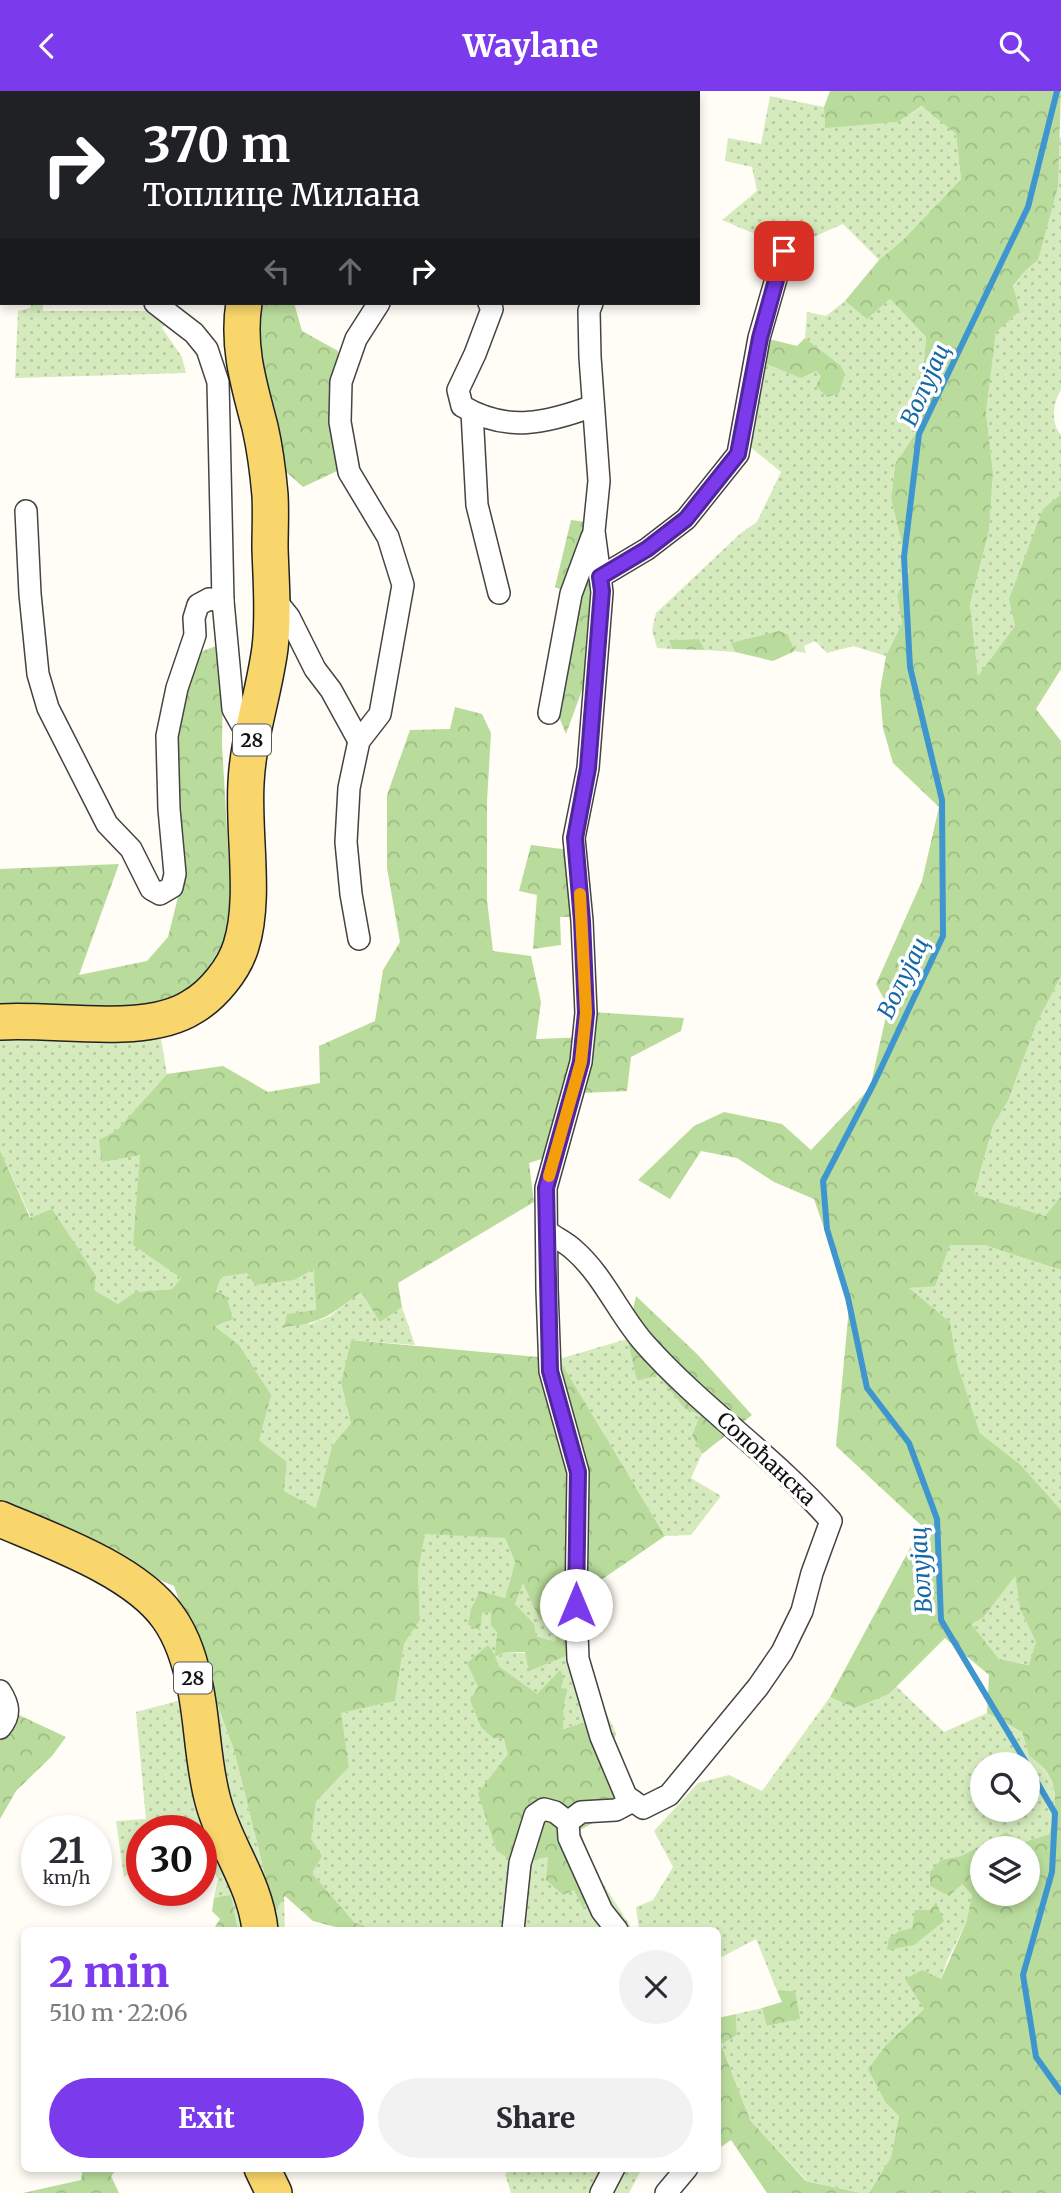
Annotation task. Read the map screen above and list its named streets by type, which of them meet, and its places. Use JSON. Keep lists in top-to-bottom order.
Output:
{
  "streets": {
    "main road": ["28"],
    "street": ["Сопоћанска"]
  },
  "water": ["Волујац"],
  "page": {
    "header": "Waylane",
    "turn": ["370 m", "Топлице Милана"],
    "speed": "21 km/h",
    "limit": "30",
    "heading": ["2 min", "510 m · 22:06"],
    "buttons": ["Exit", "Share"]
  }
}
